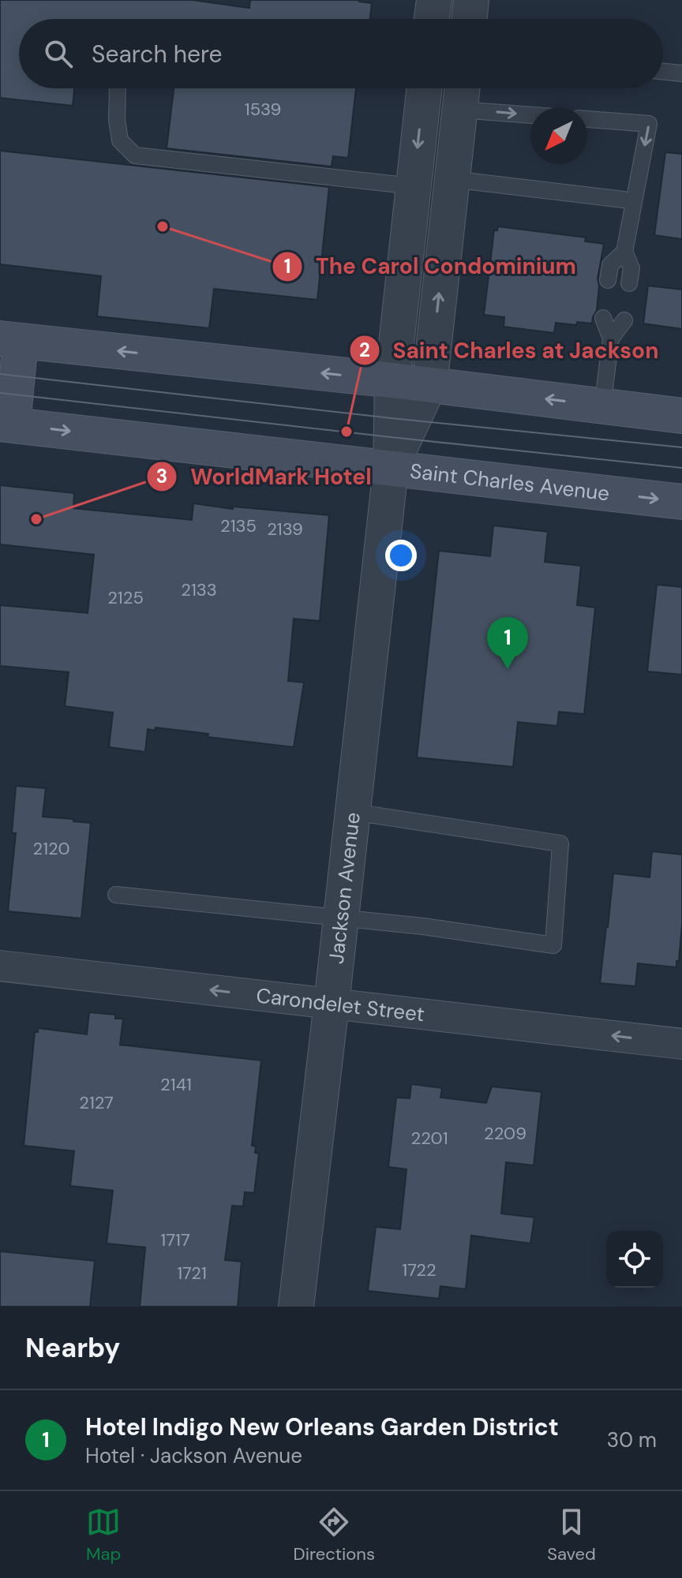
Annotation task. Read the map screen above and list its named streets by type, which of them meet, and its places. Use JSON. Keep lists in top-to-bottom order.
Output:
{
  "streets": {
    "main road": ["Saint Charles Avenue"],
    "street": ["Jackson Avenue", "Carondelet Street"]
  },
  "crossings": [
    ["Saint Charles Avenue", "Jackson Avenue"],
    ["Jackson Avenue", "Carondelet Street"]
  ],
  "one_way": ["Carondelet Street"],
  "places": ["The Carol Condominium", "Saint Charles at Jackson", "WorldMark Hotel"],
  "house_numbers": [
    "1539",
    "2135",
    "2139",
    "2133",
    "2125",
    "2120",
    "2141",
    "2127",
    "2209",
    "2201",
    "1717",
    "1722",
    "1721"
  ],
  "north": "bottom left",
  "page": {
    "search": "Search here",
    "pins": "1",
    "heading": "Nearby",
    "list": [
      {
        "mark": "1",
        "name": "Hotel Indigo New Orleans Garden District",
        "note": "Hotel · Jackson Avenue",
        "value": "30 m"
      }
    ],
    "nav": ["Map", "Directions", "Saved"]
  }
}
